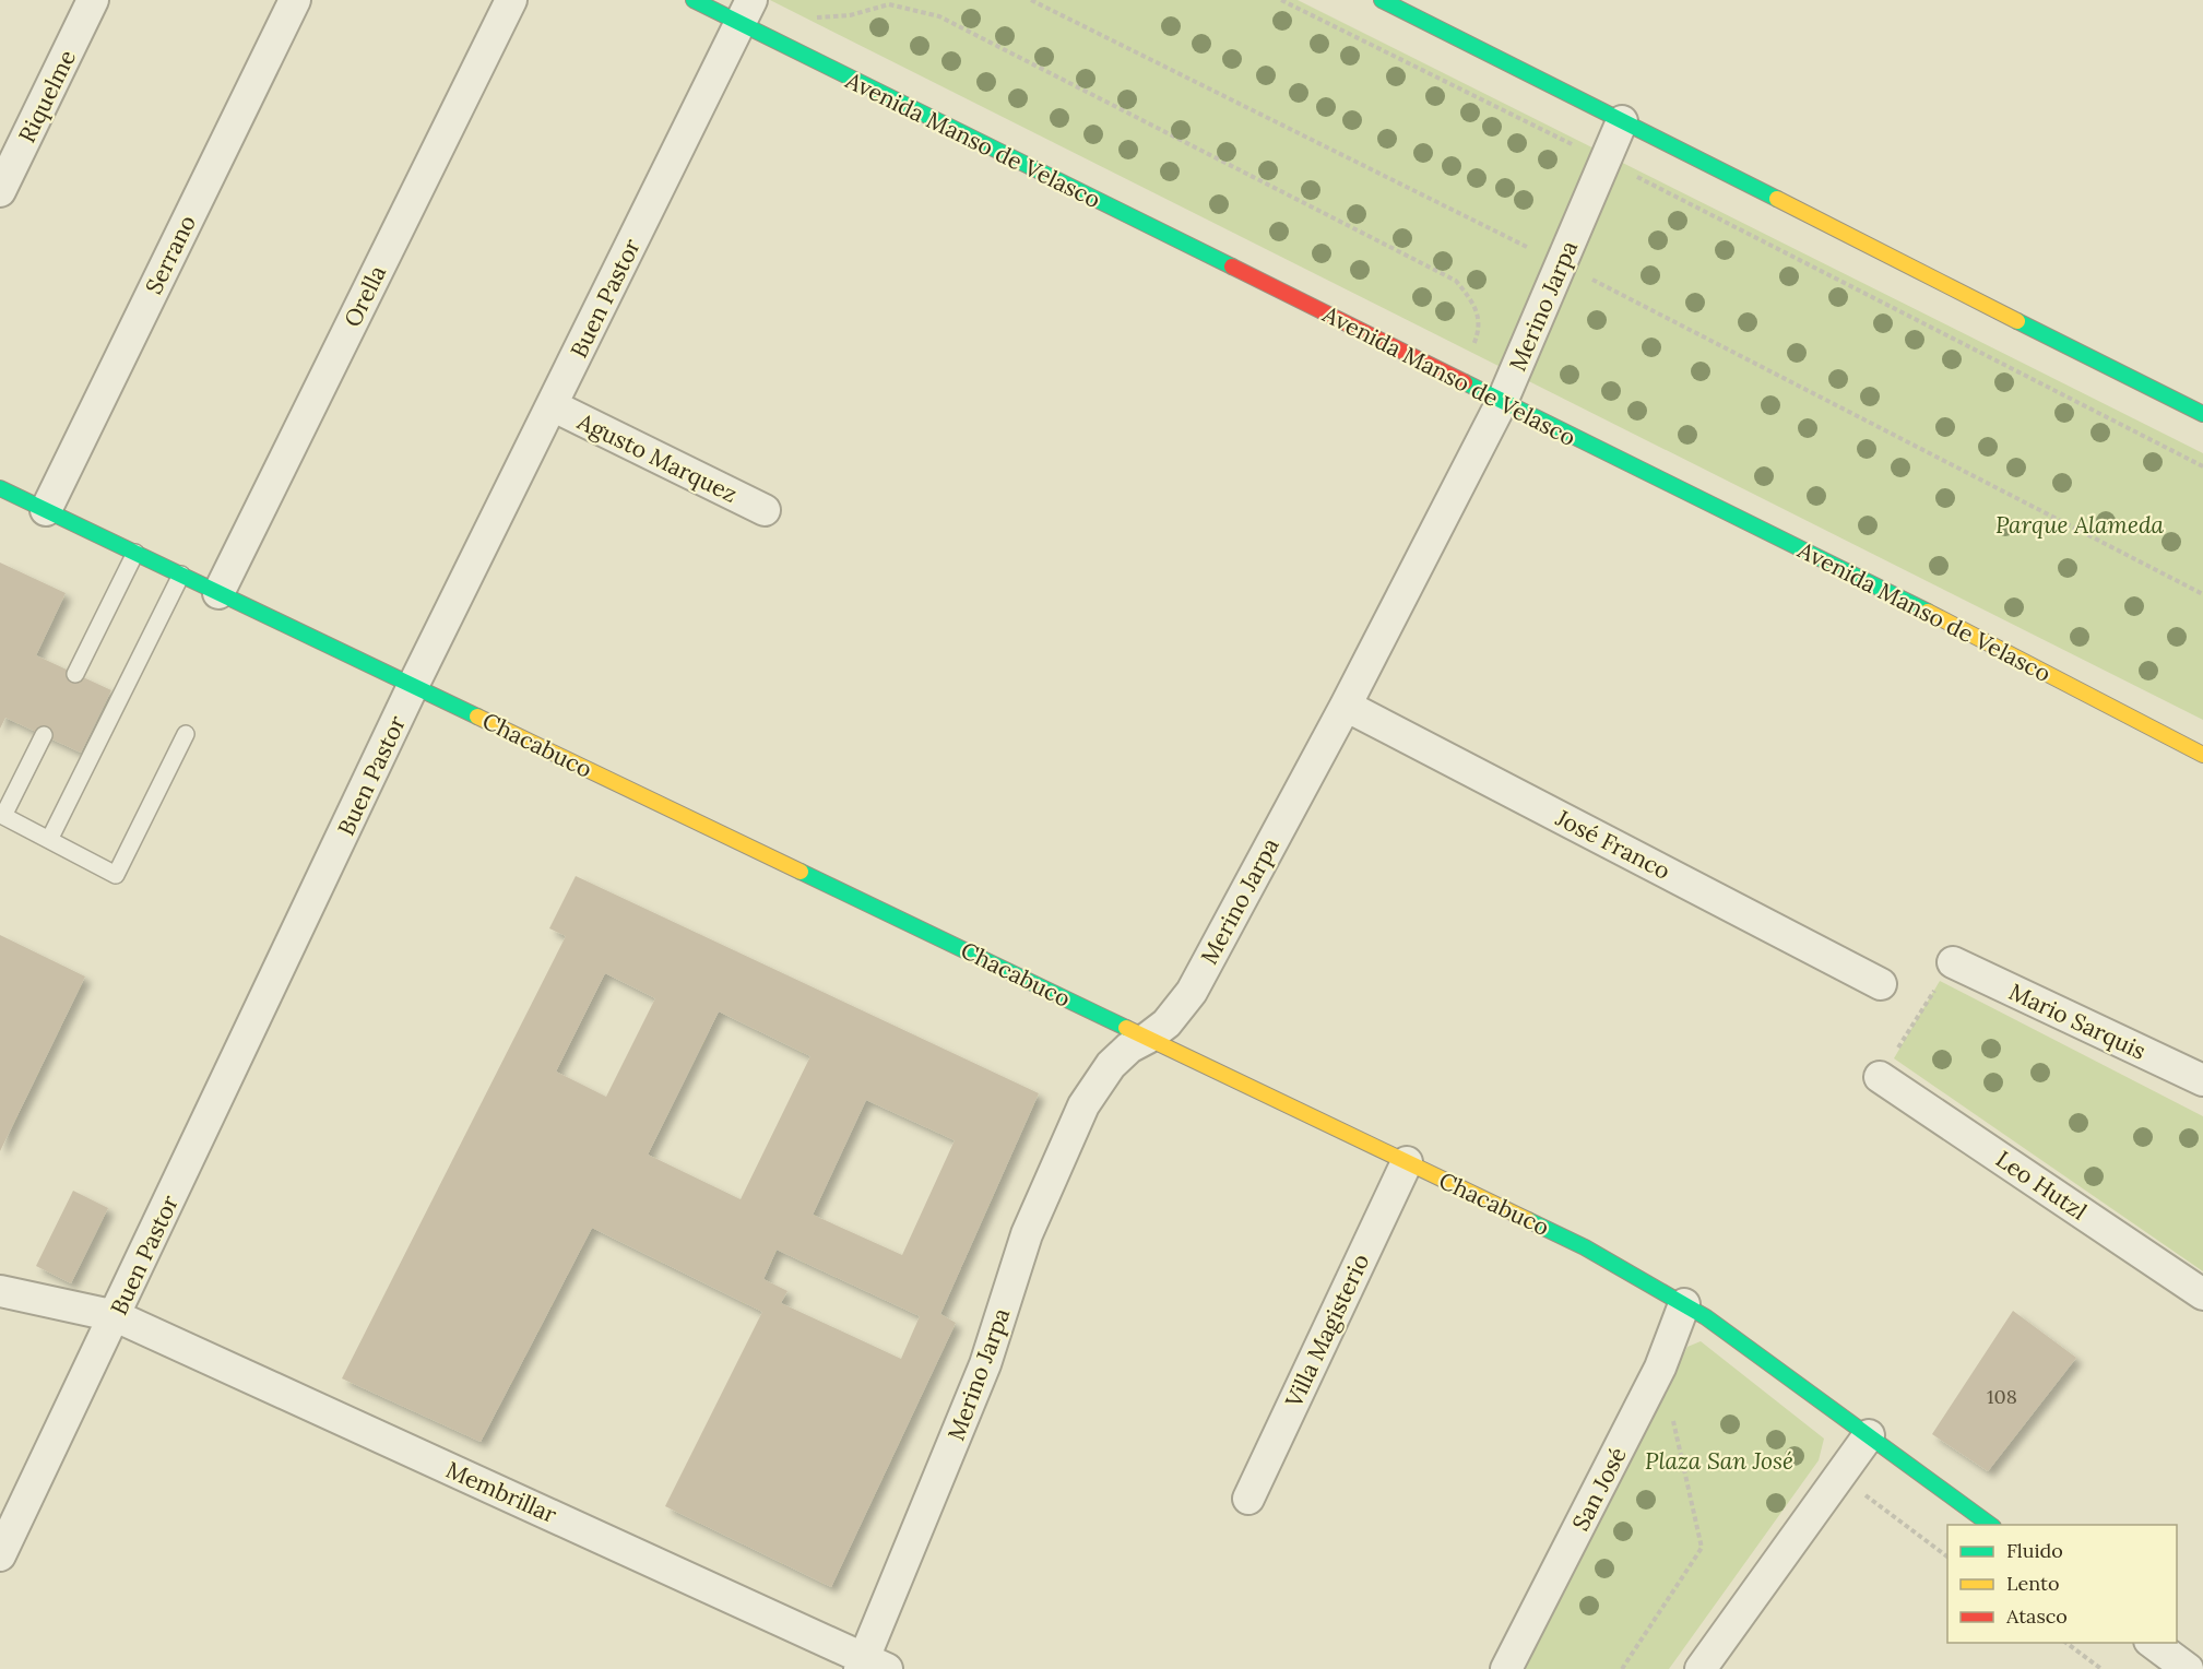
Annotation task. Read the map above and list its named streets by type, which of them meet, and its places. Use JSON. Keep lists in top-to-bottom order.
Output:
{
  "streets": {
    "main road": ["Avenida Manso de Velasco", "Chacabuco"],
    "street": [
      "Riquelme",
      "Serrano",
      "Orella",
      "Buen Pastor",
      "Merino Jarpa",
      "Agusto Marquez",
      "José Franco",
      "Mario Sarquis",
      "Leo Hutzl",
      "Villa Magisterio",
      "San José",
      "Membrillar"
    ]
  },
  "crossings": [
    ["Avenida Manso de Velasco", "Buen Pastor"],
    ["Avenida Manso de Velasco", "Merino Jarpa"],
    ["Serrano", "Chacabuco"],
    ["Orella", "Chacabuco"],
    ["Buen Pastor", "Agusto Marquez"],
    ["Buen Pastor", "Chacabuco"],
    ["Buen Pastor", "Membrillar"],
    ["Merino Jarpa", "Chacabuco"],
    ["Merino Jarpa", "José Franco"],
    ["Merino Jarpa", "Membrillar"],
    ["Chacabuco", "Villa Magisterio"],
    ["Chacabuco", "San José"]
  ],
  "parks": ["Parque Alameda", "Plaza San José"],
  "house_numbers": ["108"],
  "legend": ["Fluido", "Lento", "Atasco"]
}
